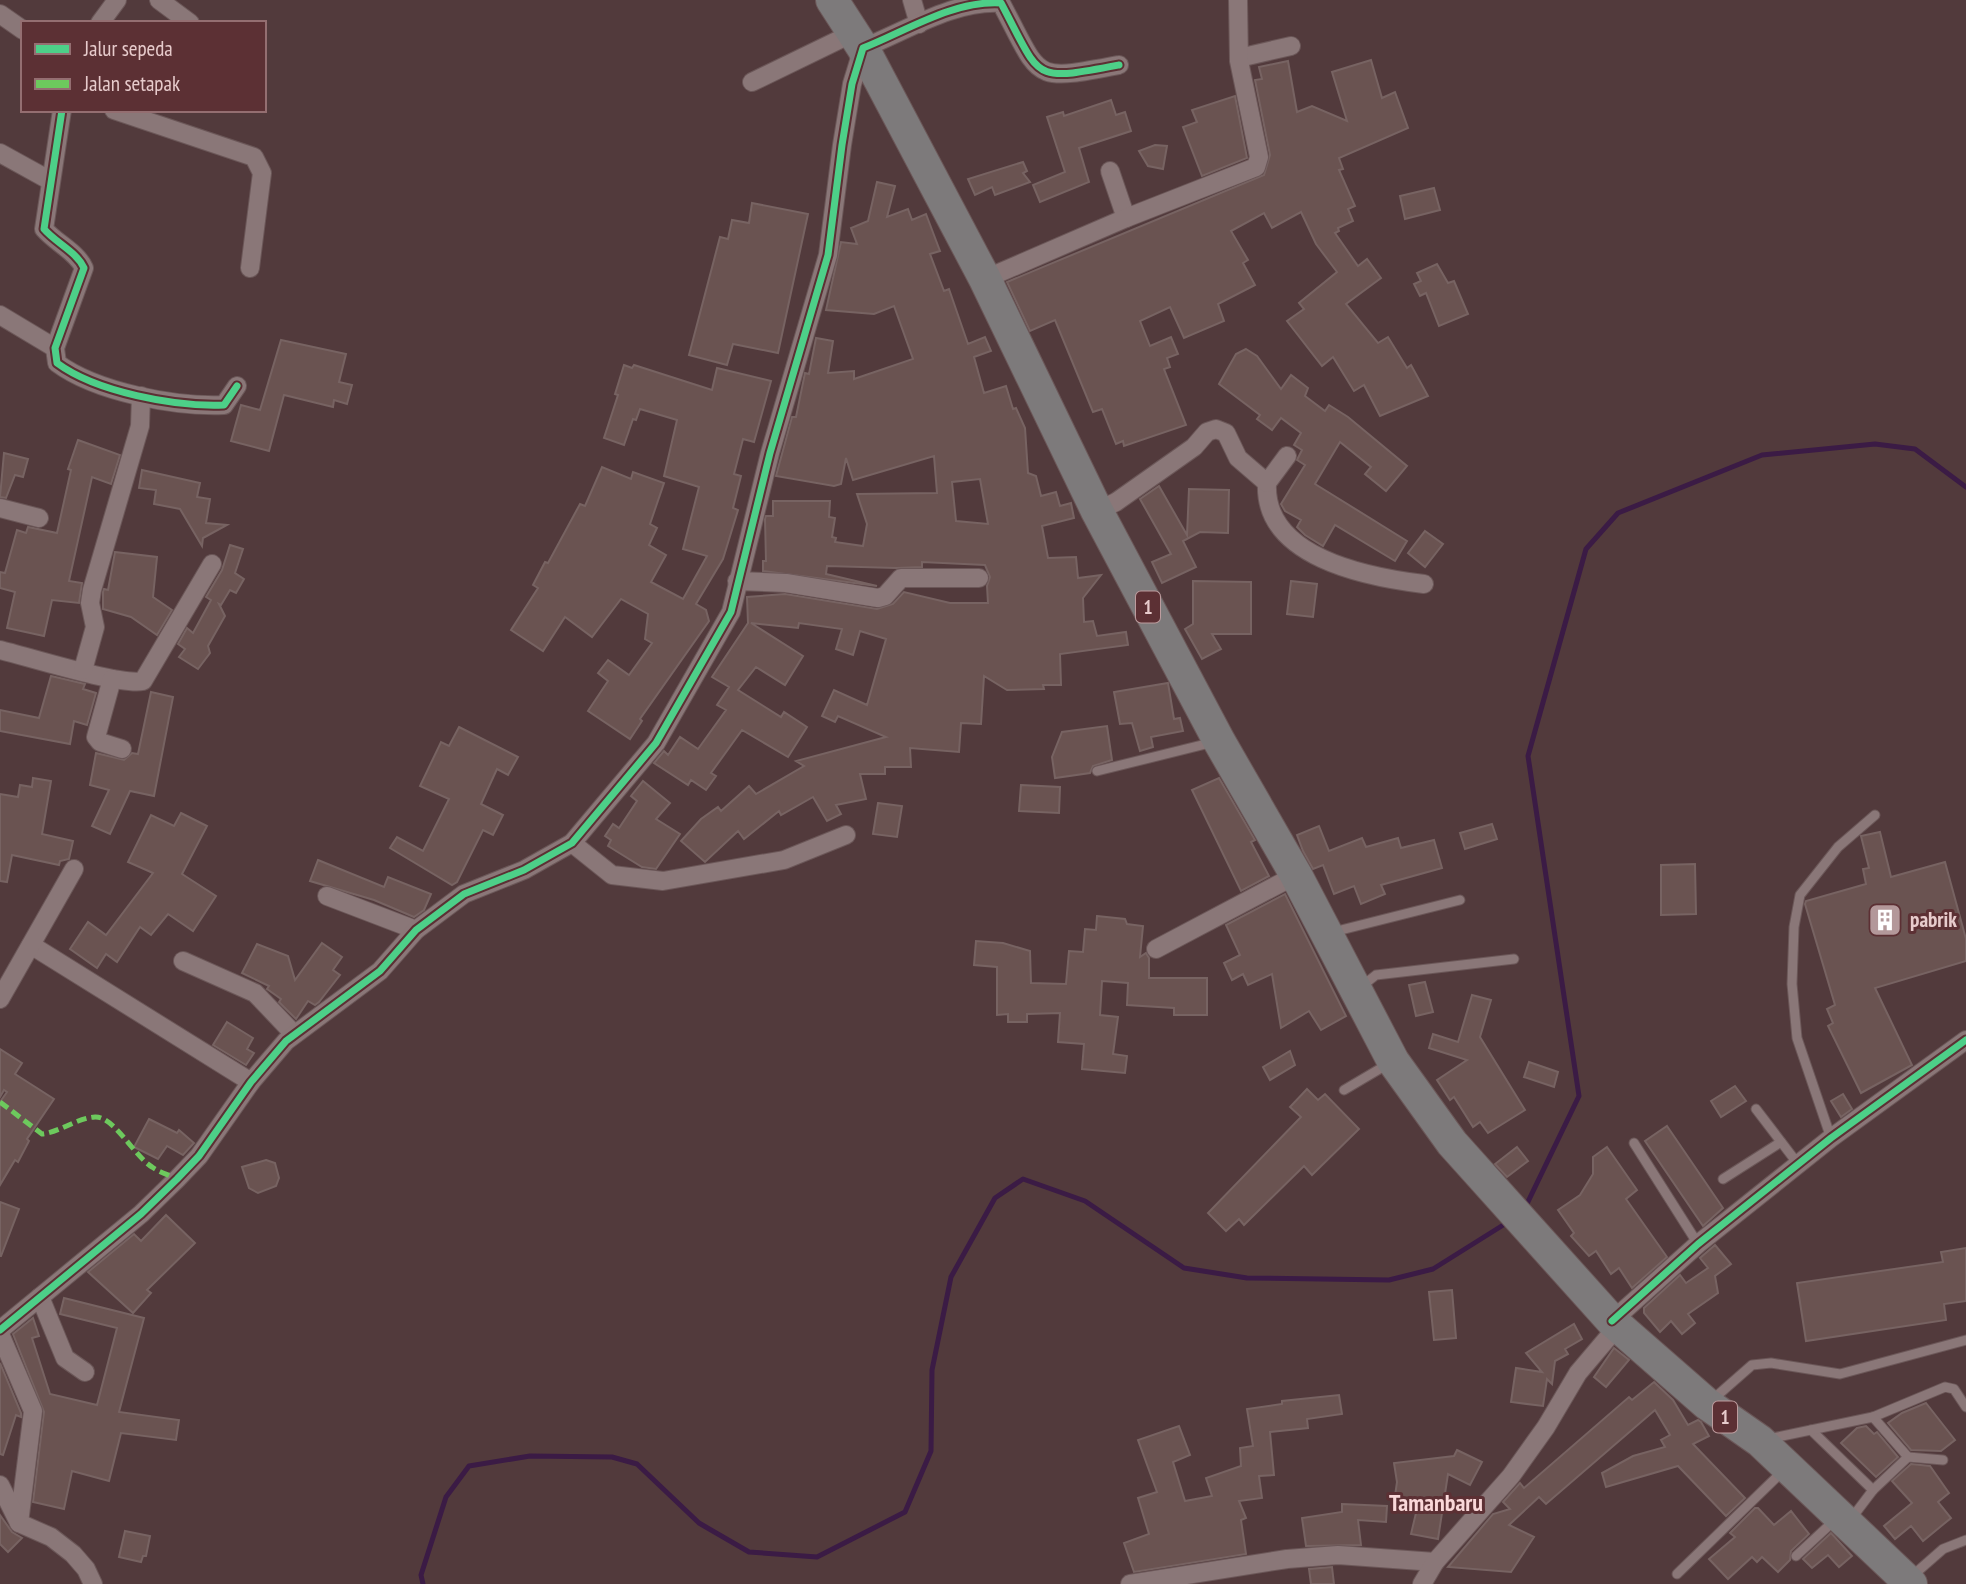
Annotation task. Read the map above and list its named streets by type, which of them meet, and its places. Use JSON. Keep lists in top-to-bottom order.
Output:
{
  "streets": {
    "highway": ["1"]
  },
  "districts": ["Tamanbaru"],
  "places": {
    "building": ["pabrik"]
  },
  "legend": ["Jalur sepeda", "Jalan setapak"]
}
